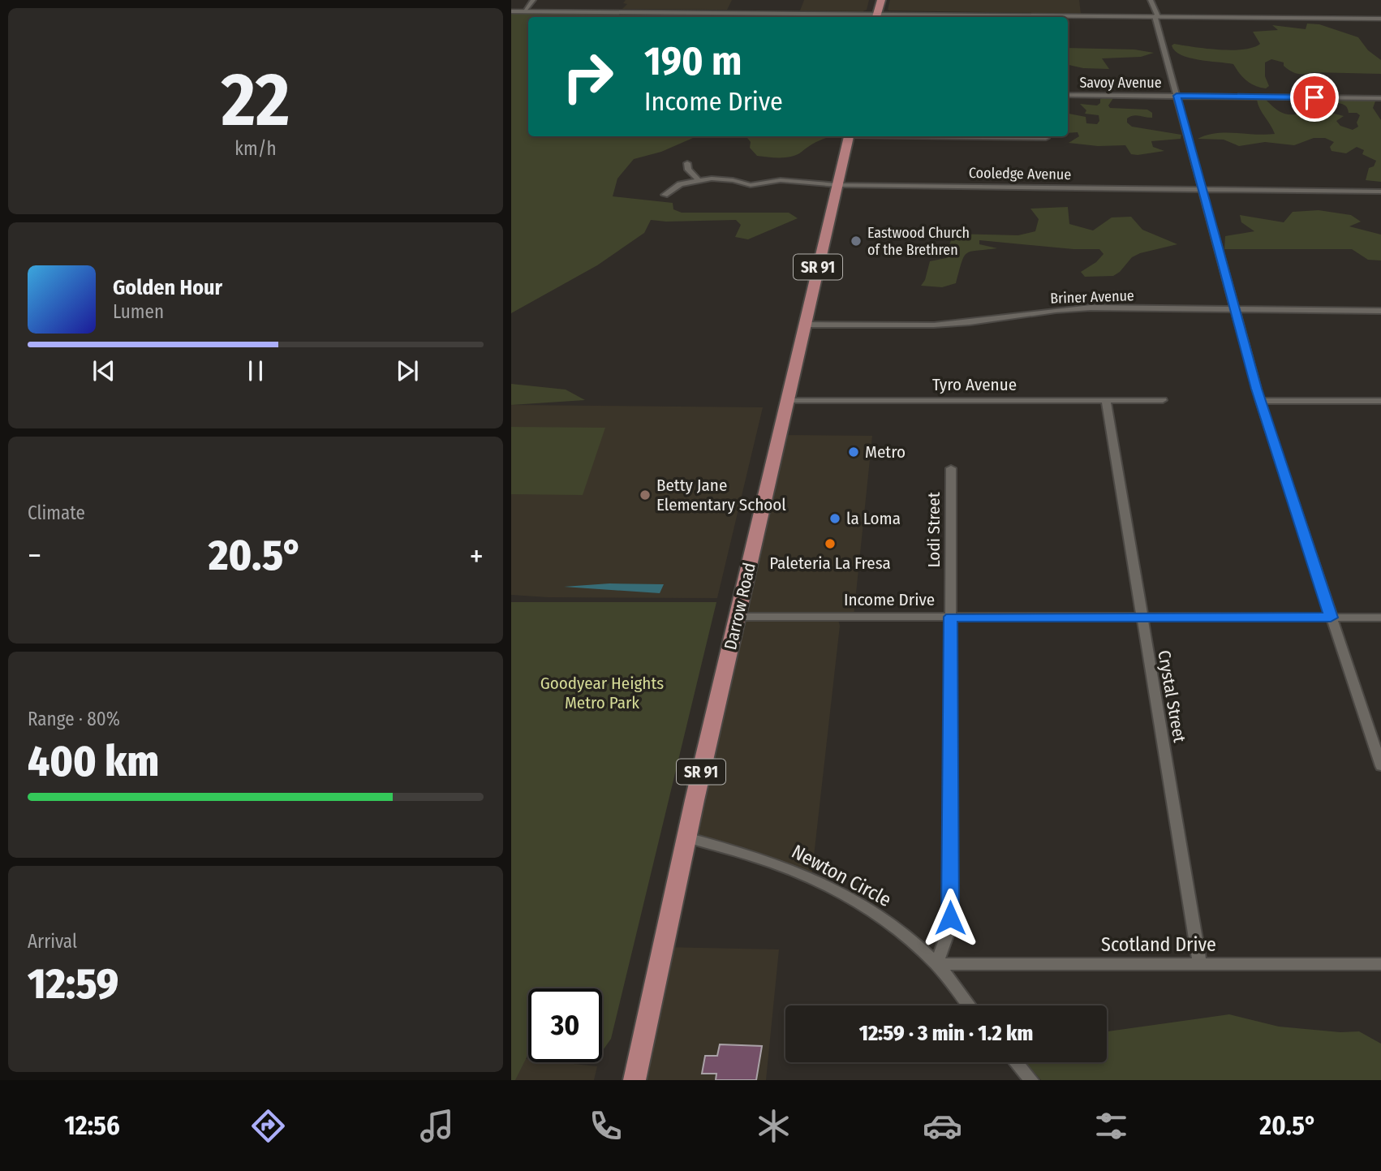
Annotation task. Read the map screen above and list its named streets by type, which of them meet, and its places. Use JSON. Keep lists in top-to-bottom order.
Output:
{
  "streets": {
    "main road": ["SR 91", "Darrow Road"],
    "street": [
      "Savoy Avenue",
      "Cooledge Avenue",
      "Briner Avenue",
      "Tyro Avenue",
      "Lodi Street",
      "Income Drive",
      "Crystal Street",
      "Newton Circle",
      "Scotland Drive"
    ]
  },
  "crossings": [
    ["Cooledge Avenue", "Darrow Road"],
    ["Briner Avenue", "Darrow Road"],
    ["Tyro Avenue", "Darrow Road"],
    ["Tyro Avenue", "Crystal Street"],
    ["Lodi Street", "Income Drive"],
    ["Lodi Street", "Newton Circle"],
    ["Lodi Street", "Scotland Drive"],
    ["Income Drive", "Darrow Road"],
    ["Income Drive", "Crystal Street"],
    ["Darrow Road", "Newton Circle"],
    ["Crystal Street", "Scotland Drive"],
    ["Newton Circle", "Scotland Drive"]
  ],
  "parks": ["Goodyear Heights Metro Park"],
  "places": [
    "Eastwood Church of the Brethren",
    "Metro",
    "Betty Jane Elementary School",
    "la Loma",
    "Paleteria La Fresa"
  ],
  "page": {
    "tile": [
      ["22", "km/h"],
      "Climate",
      ["Range · 80%", "400 km"],
      ["Arrival", "12:59"]
    ],
    "turn": ["190 m", "Income Drive"],
    "song": ["Golden Hour", "Lumen"],
    "heat": ["−", "20.5°", "+"],
    "limit": "30",
    "trip": "12:59 · 3 min · 1.2 km",
    "tabs": ["12:56", "20.5°"]
  }
}
